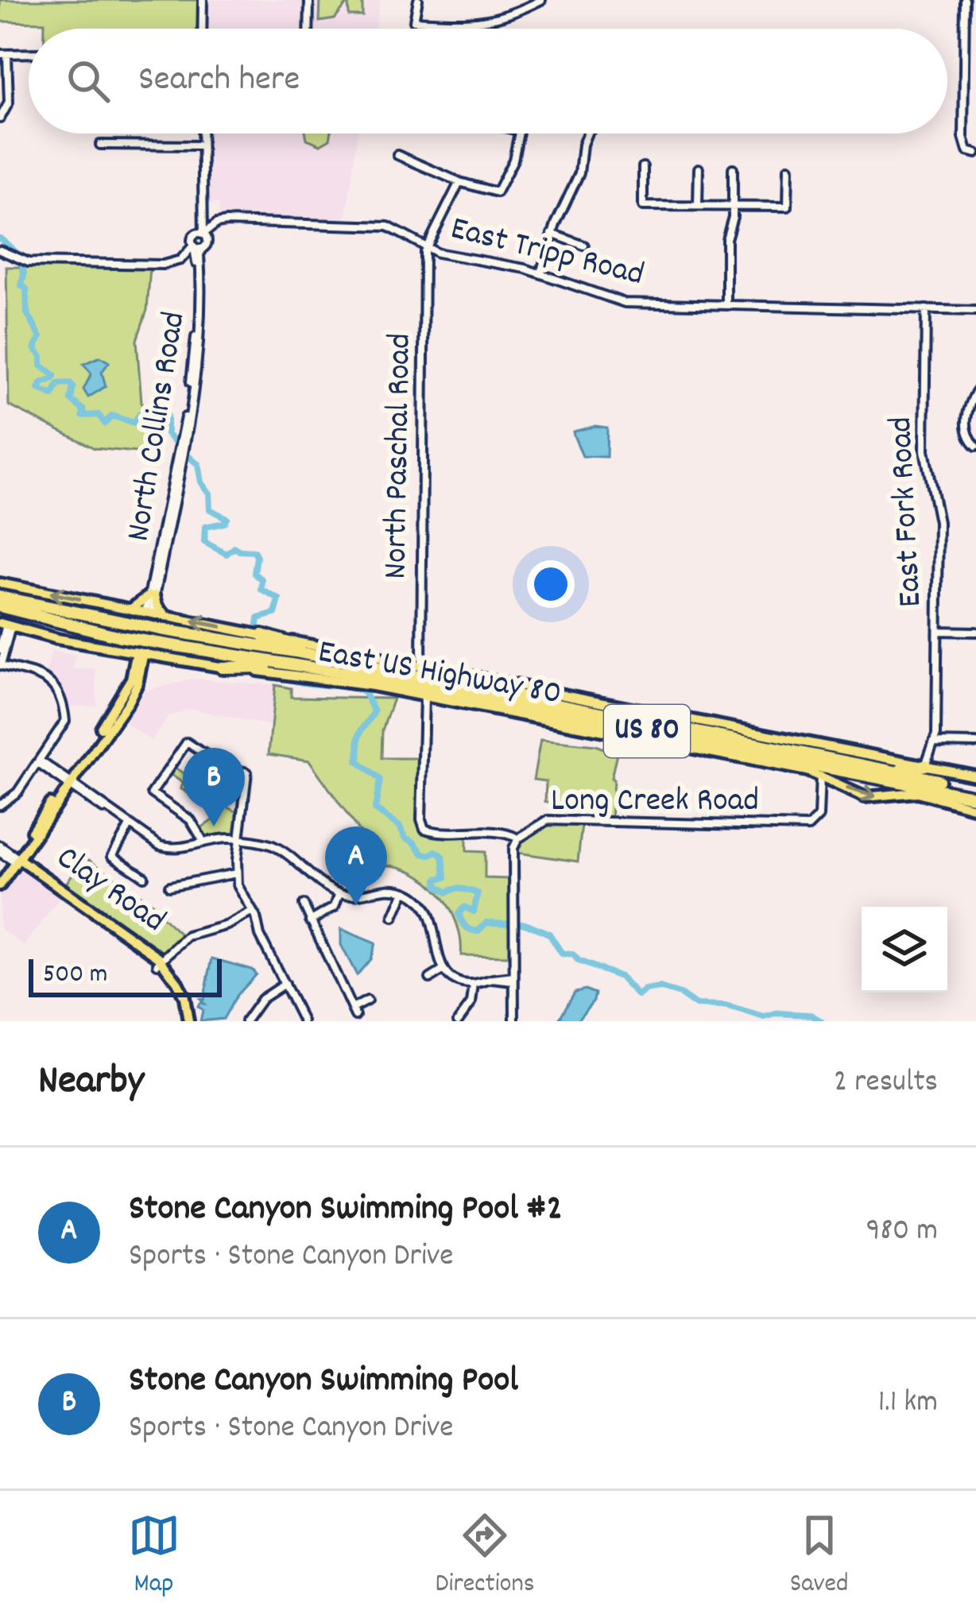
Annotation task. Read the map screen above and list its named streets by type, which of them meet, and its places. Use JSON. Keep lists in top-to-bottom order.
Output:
{
  "streets": {
    "highway": ["US 80"],
    "main road": ["East US Highway 80", "Clay Road"],
    "street": [
      "East Tripp Road",
      "North Collins Road",
      "North Paschal Road",
      "East Fork Road",
      "Long Creek Road"
    ]
  },
  "crossings": [
    ["East Tripp Road", "North Collins Road"],
    ["East Tripp Road", "North Paschal Road"],
    ["East Tripp Road", "East Fork Road"],
    ["North Collins Road", "East US Highway 80"],
    ["North Paschal Road", "East US Highway 80"],
    ["East Fork Road", "East US Highway 80"],
    ["East US Highway 80", "Long Creek Road"]
  ],
  "scale_bar": "500 m",
  "page": {
    "search": "Search here",
    "pins": ["B", "A"],
    "scale": "500 m",
    "heading": ["Nearby", "2 results"],
    "list": [
      {
        "mark": "A",
        "name": "Stone Canyon Swimming Pool #2",
        "note": "Sports · Stone Canyon Drive",
        "value": "980 m"
      },
      {
        "mark": "B",
        "name": "Stone Canyon Swimming Pool",
        "note": "Sports · Stone Canyon Drive",
        "value": "1.1 km"
      }
    ],
    "nav": ["Map", "Directions", "Saved"]
  }
}
